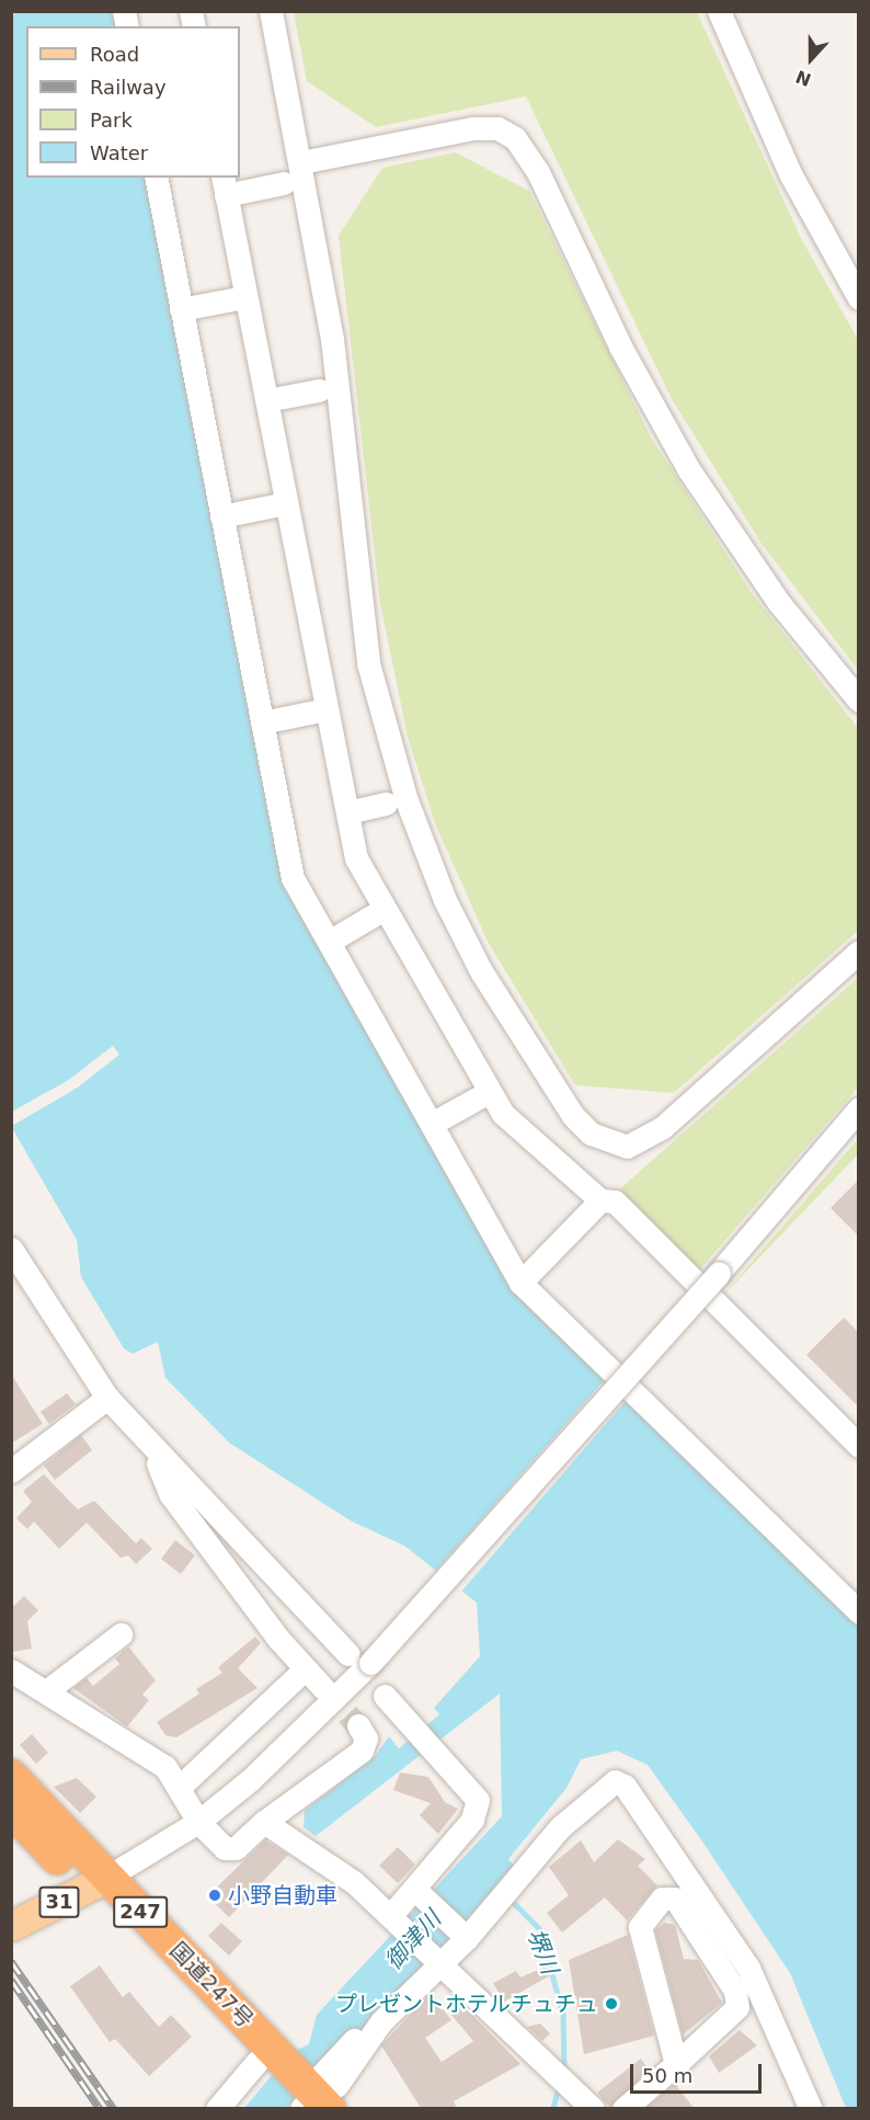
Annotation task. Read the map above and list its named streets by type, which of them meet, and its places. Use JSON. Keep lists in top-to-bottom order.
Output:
{
  "streets": {
    "highway": ["247", "国道247号"],
    "main road": ["31"]
  },
  "crossings": [
    ["31", "国道247号"]
  ],
  "water": ["御津川", "堺川"],
  "places": ["小野自動車", "プレゼントホテルチュチュ"],
  "legend": [
    "Road",
    "Railway",
    "Park",
    "Water"
  ],
  "scale_bar": "50 m",
  "north": "bottom"
}
